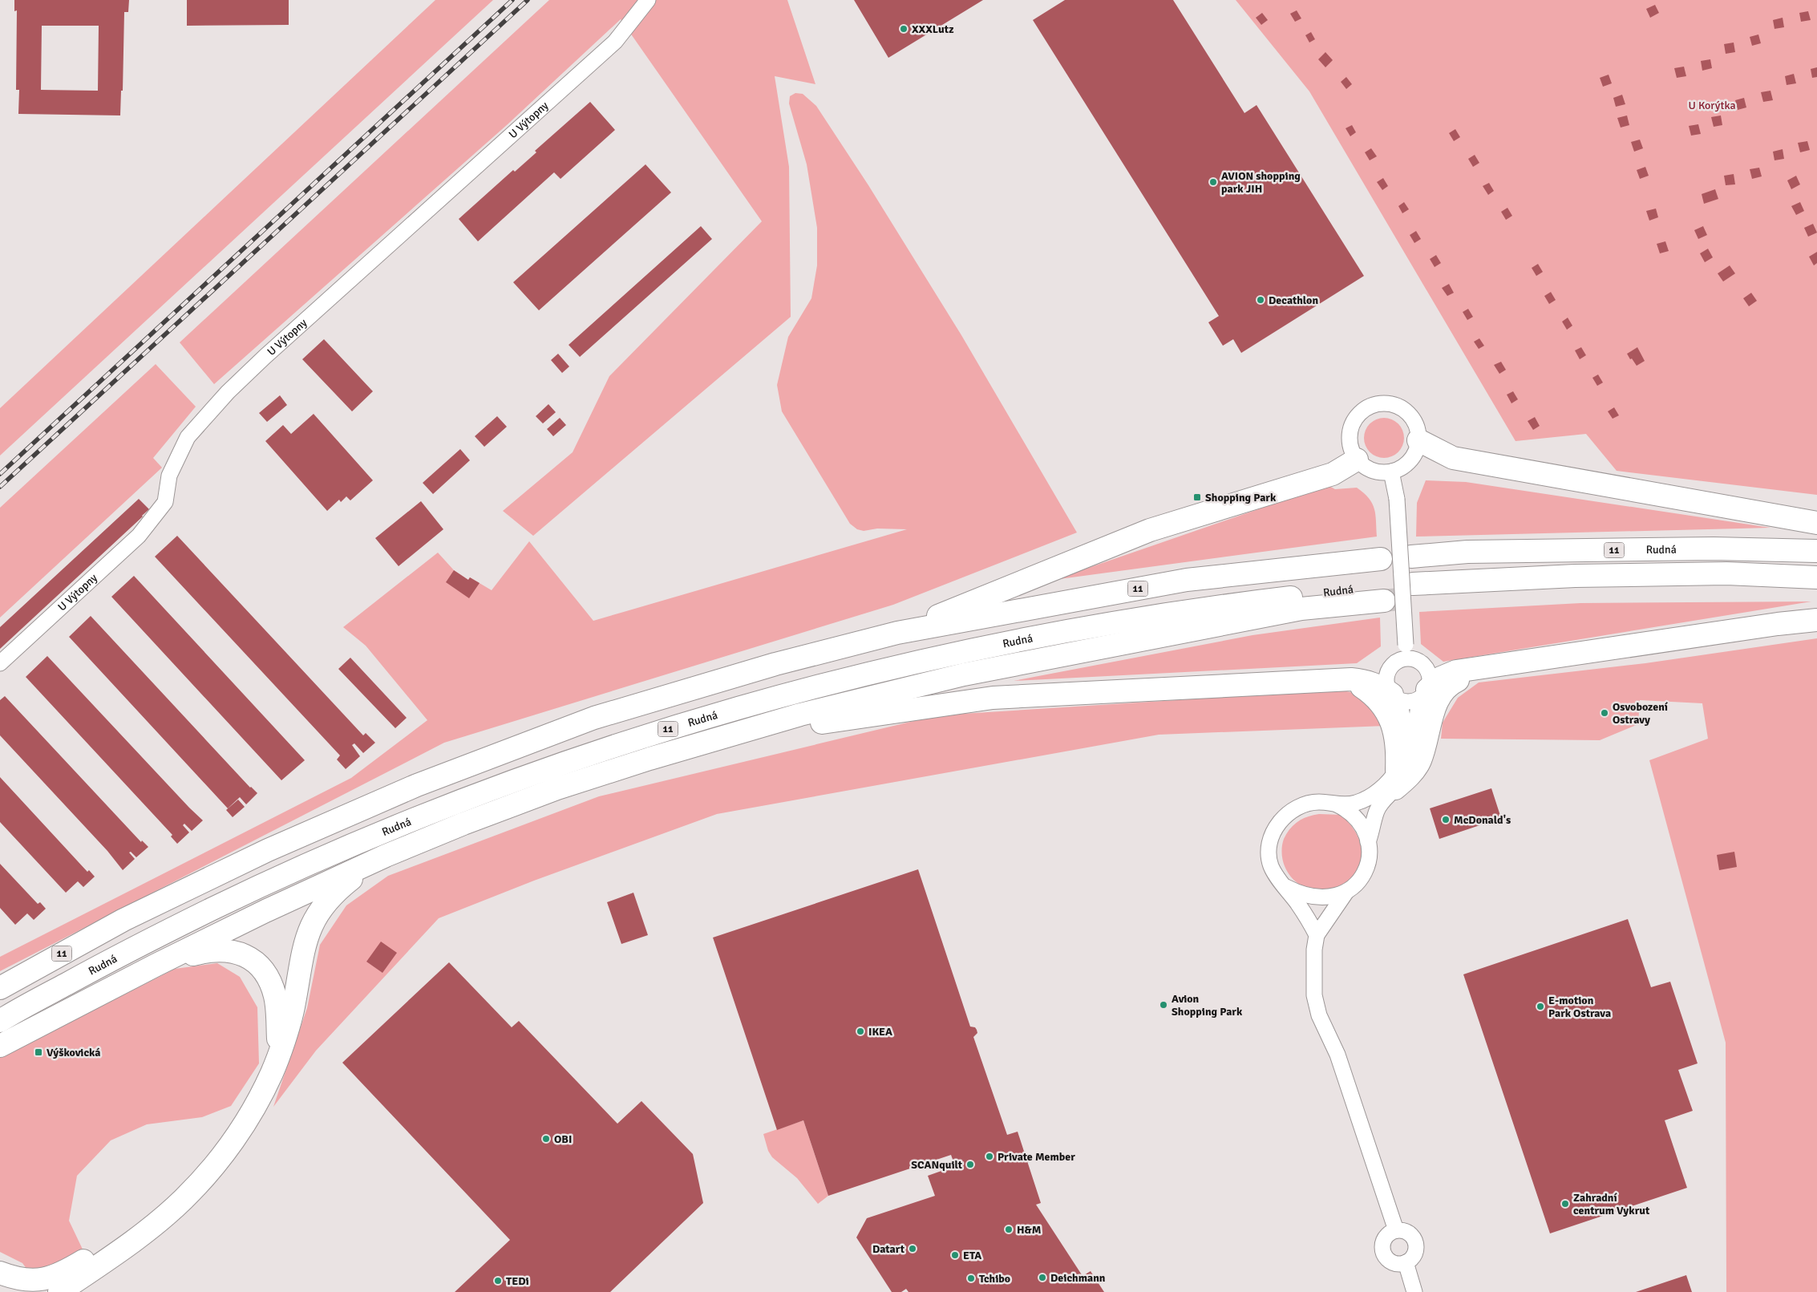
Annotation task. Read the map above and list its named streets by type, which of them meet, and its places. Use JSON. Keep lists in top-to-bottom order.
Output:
{
  "streets": {
    "highway": ["Rudná", "11"],
    "street": ["U Výtopny"]
  },
  "parks": ["U Korýtka"],
  "places": {
    "other": [
      "XXXLutz",
      "AVION shopping park JIH",
      "Decathlon",
      "Osvobození Ostravy",
      "McDonald's",
      "Avion Shopping Park",
      "E-motion Park Ostrava",
      "IKEA",
      "OBI",
      "Private Member",
      "SCANquilt",
      "Zahradní centrum Vykrut",
      "H&M",
      "Datart",
      "ETA",
      "Deichmann",
      "Tchibo",
      "TEDi"
    ],
    "transit": ["Shopping Park", "Výškovická"]
  }
}
